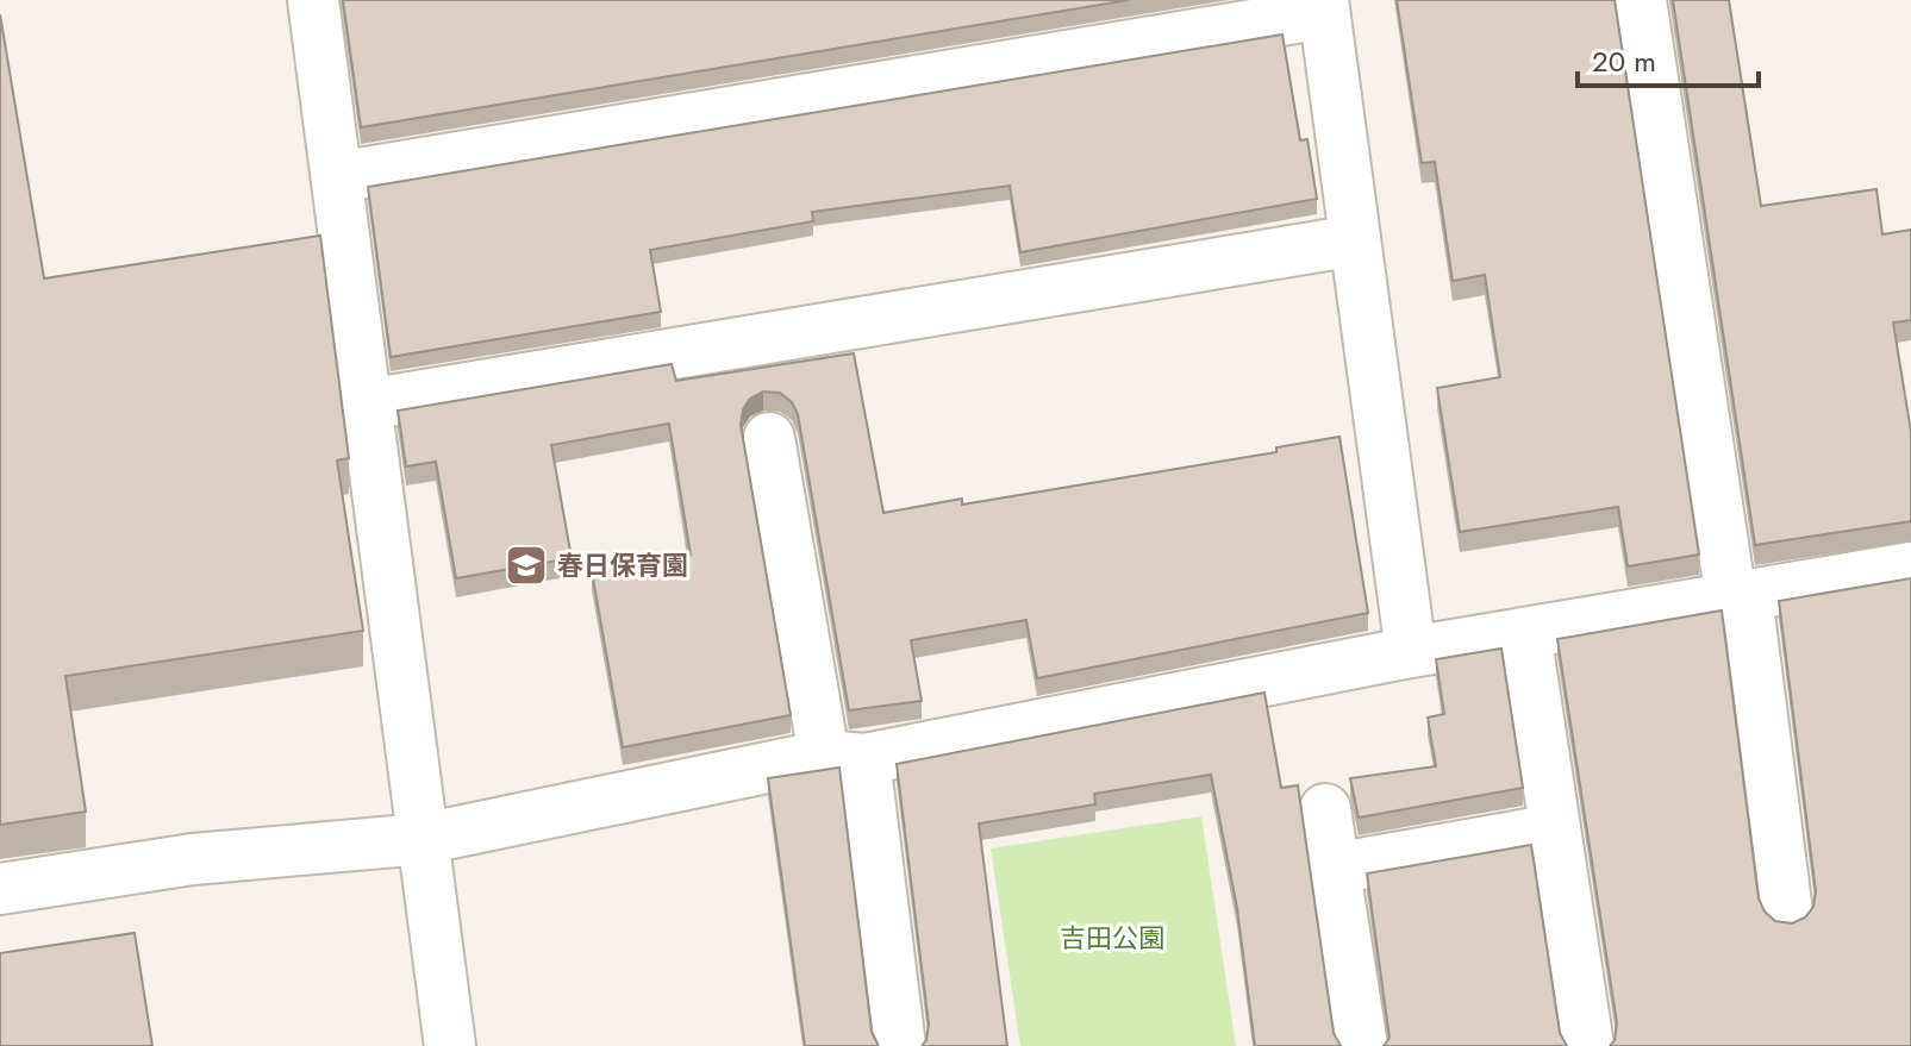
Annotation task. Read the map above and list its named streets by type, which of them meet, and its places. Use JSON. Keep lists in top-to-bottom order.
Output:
{
  "parks": ["吉田公園"],
  "places": {
    "school or university": ["春日保育園"]
  },
  "scale_bar": "20 m"
}
